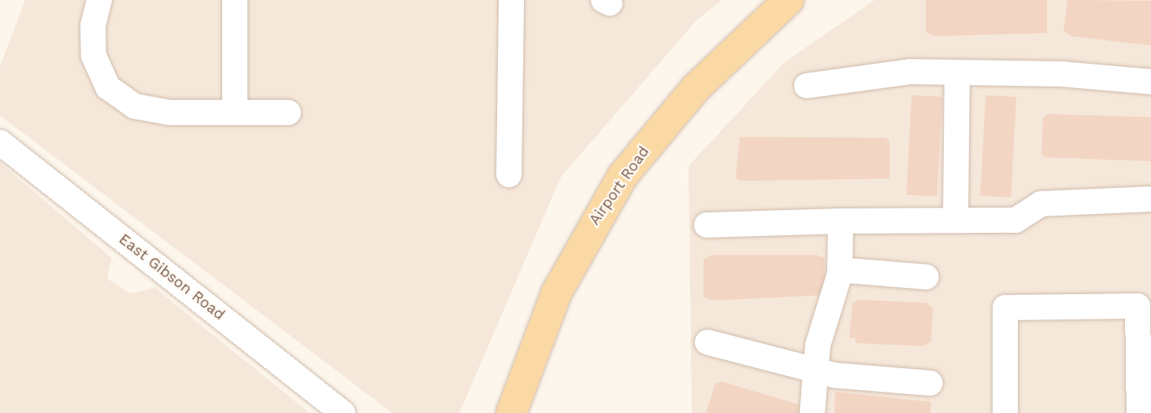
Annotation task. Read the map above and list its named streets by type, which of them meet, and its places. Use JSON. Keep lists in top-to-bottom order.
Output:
{
  "streets": {
    "main road": ["Airport Road"],
    "street": ["East Gibson Road"]
  }
}
